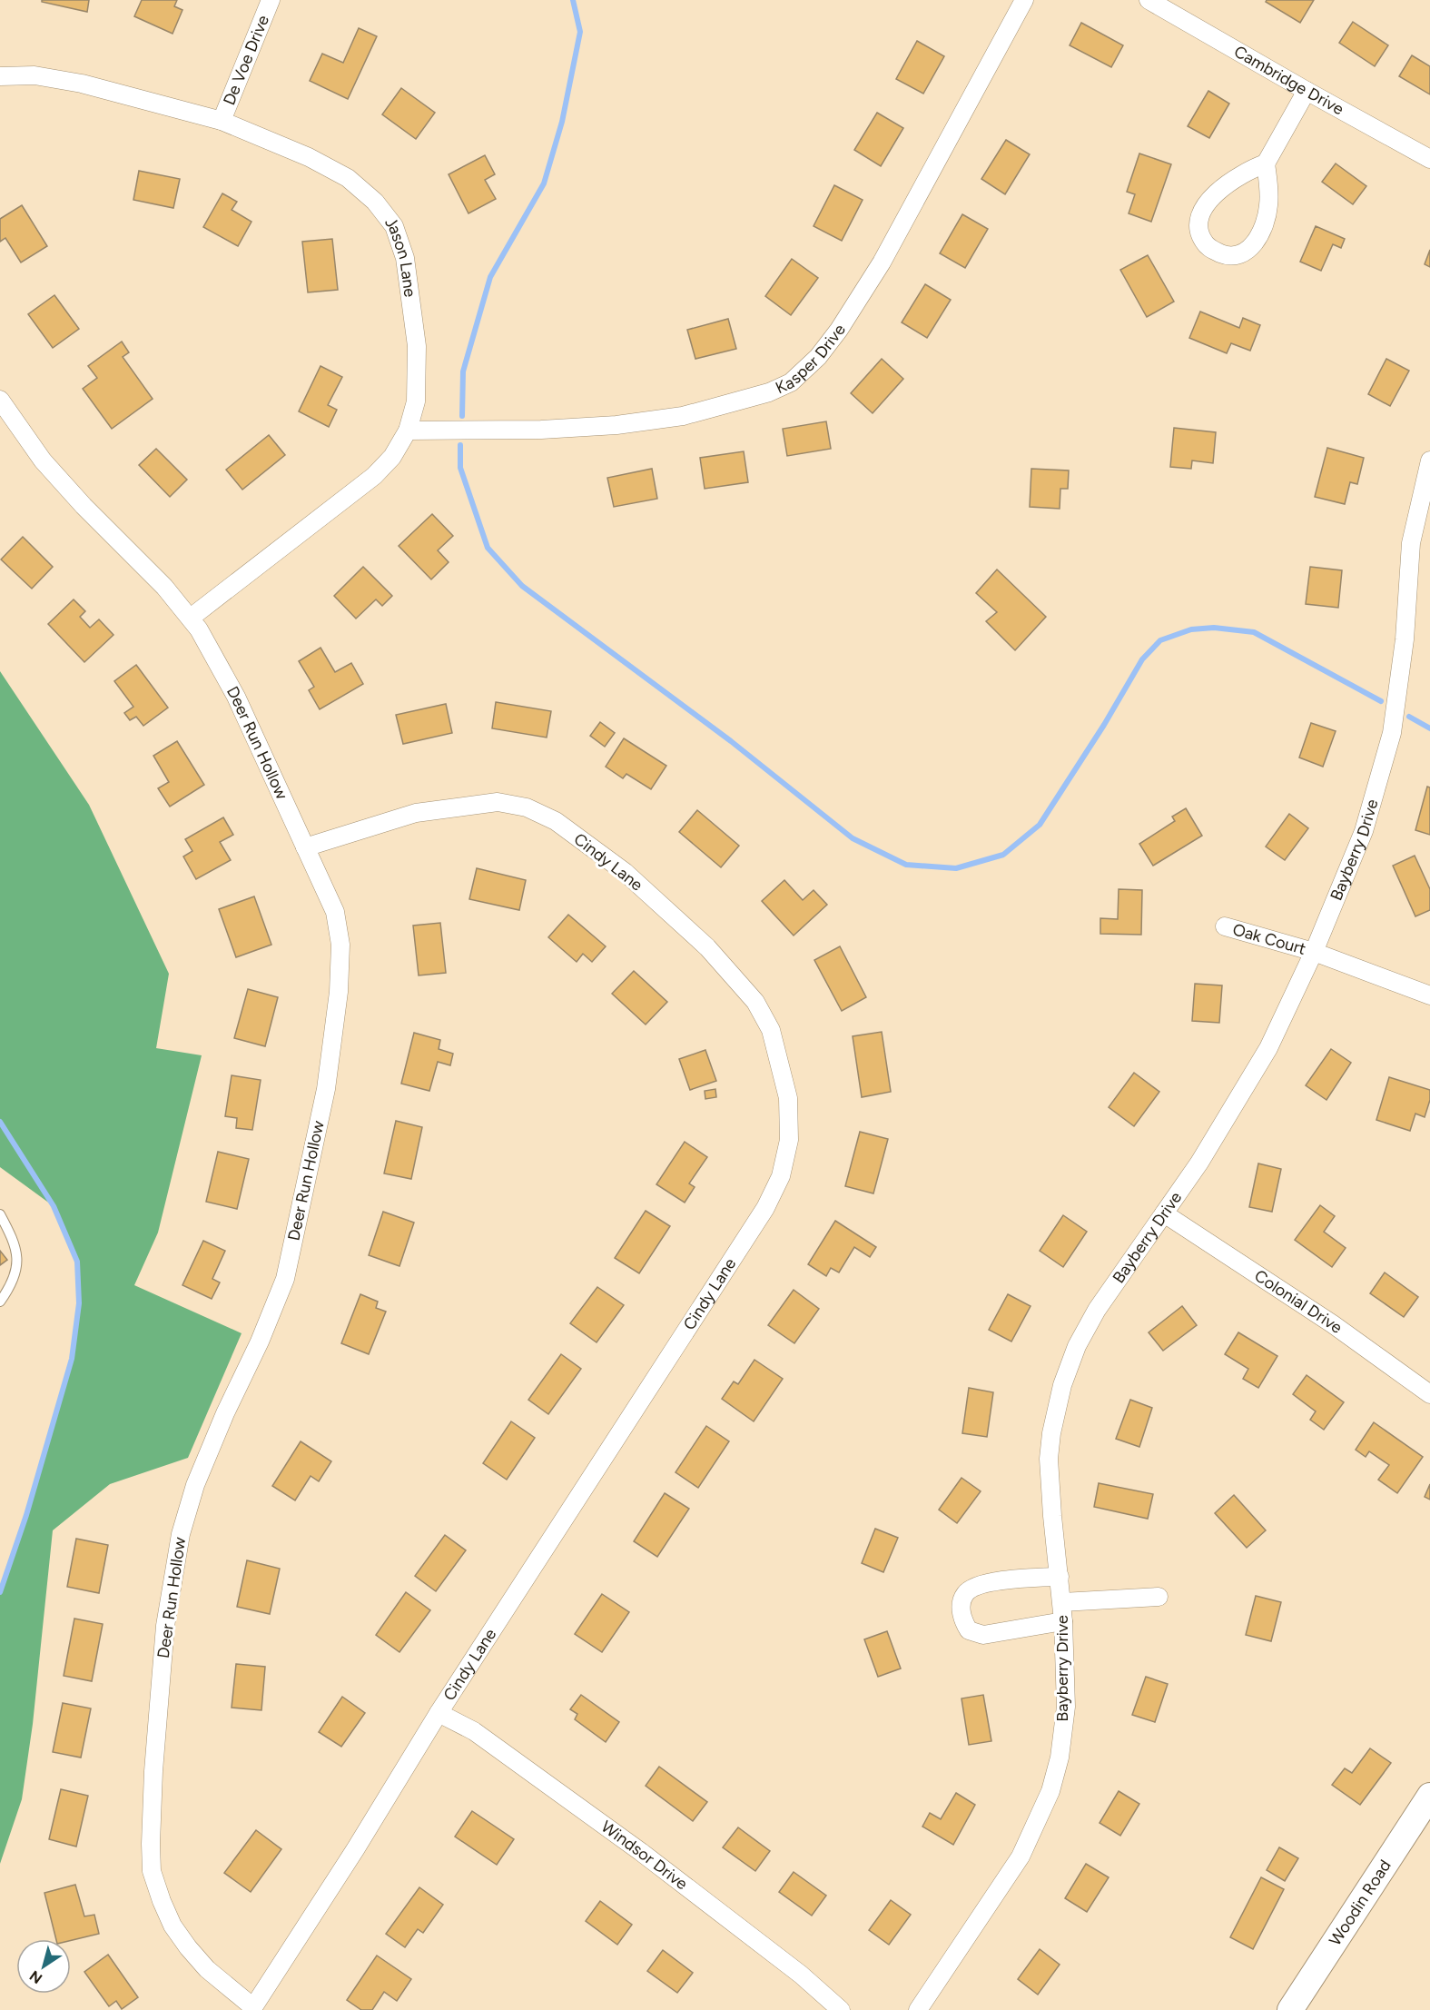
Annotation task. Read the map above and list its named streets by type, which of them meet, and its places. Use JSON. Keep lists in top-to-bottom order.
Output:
{
  "streets": {
    "street": [
      "De Voe Drive",
      "Cambridge Drive",
      "Jason Lane",
      "Kasper Drive",
      "Deer Run Hollow",
      "Bayberry Drive",
      "Cindy Lane",
      "Oak Court",
      "Colonial Drive",
      "Windsor Drive",
      "Woodin Road"
    ]
  },
  "crossings": [
    ["De Voe Drive", "Jason Lane"],
    ["Jason Lane", "Kasper Drive"],
    ["Jason Lane", "Deer Run Hollow"],
    ["Deer Run Hollow", "Cindy Lane"],
    ["Bayberry Drive", "Oak Court"],
    ["Bayberry Drive", "Colonial Drive"],
    ["Cindy Lane", "Windsor Drive"]
  ],
  "north": "bottom left"
}
